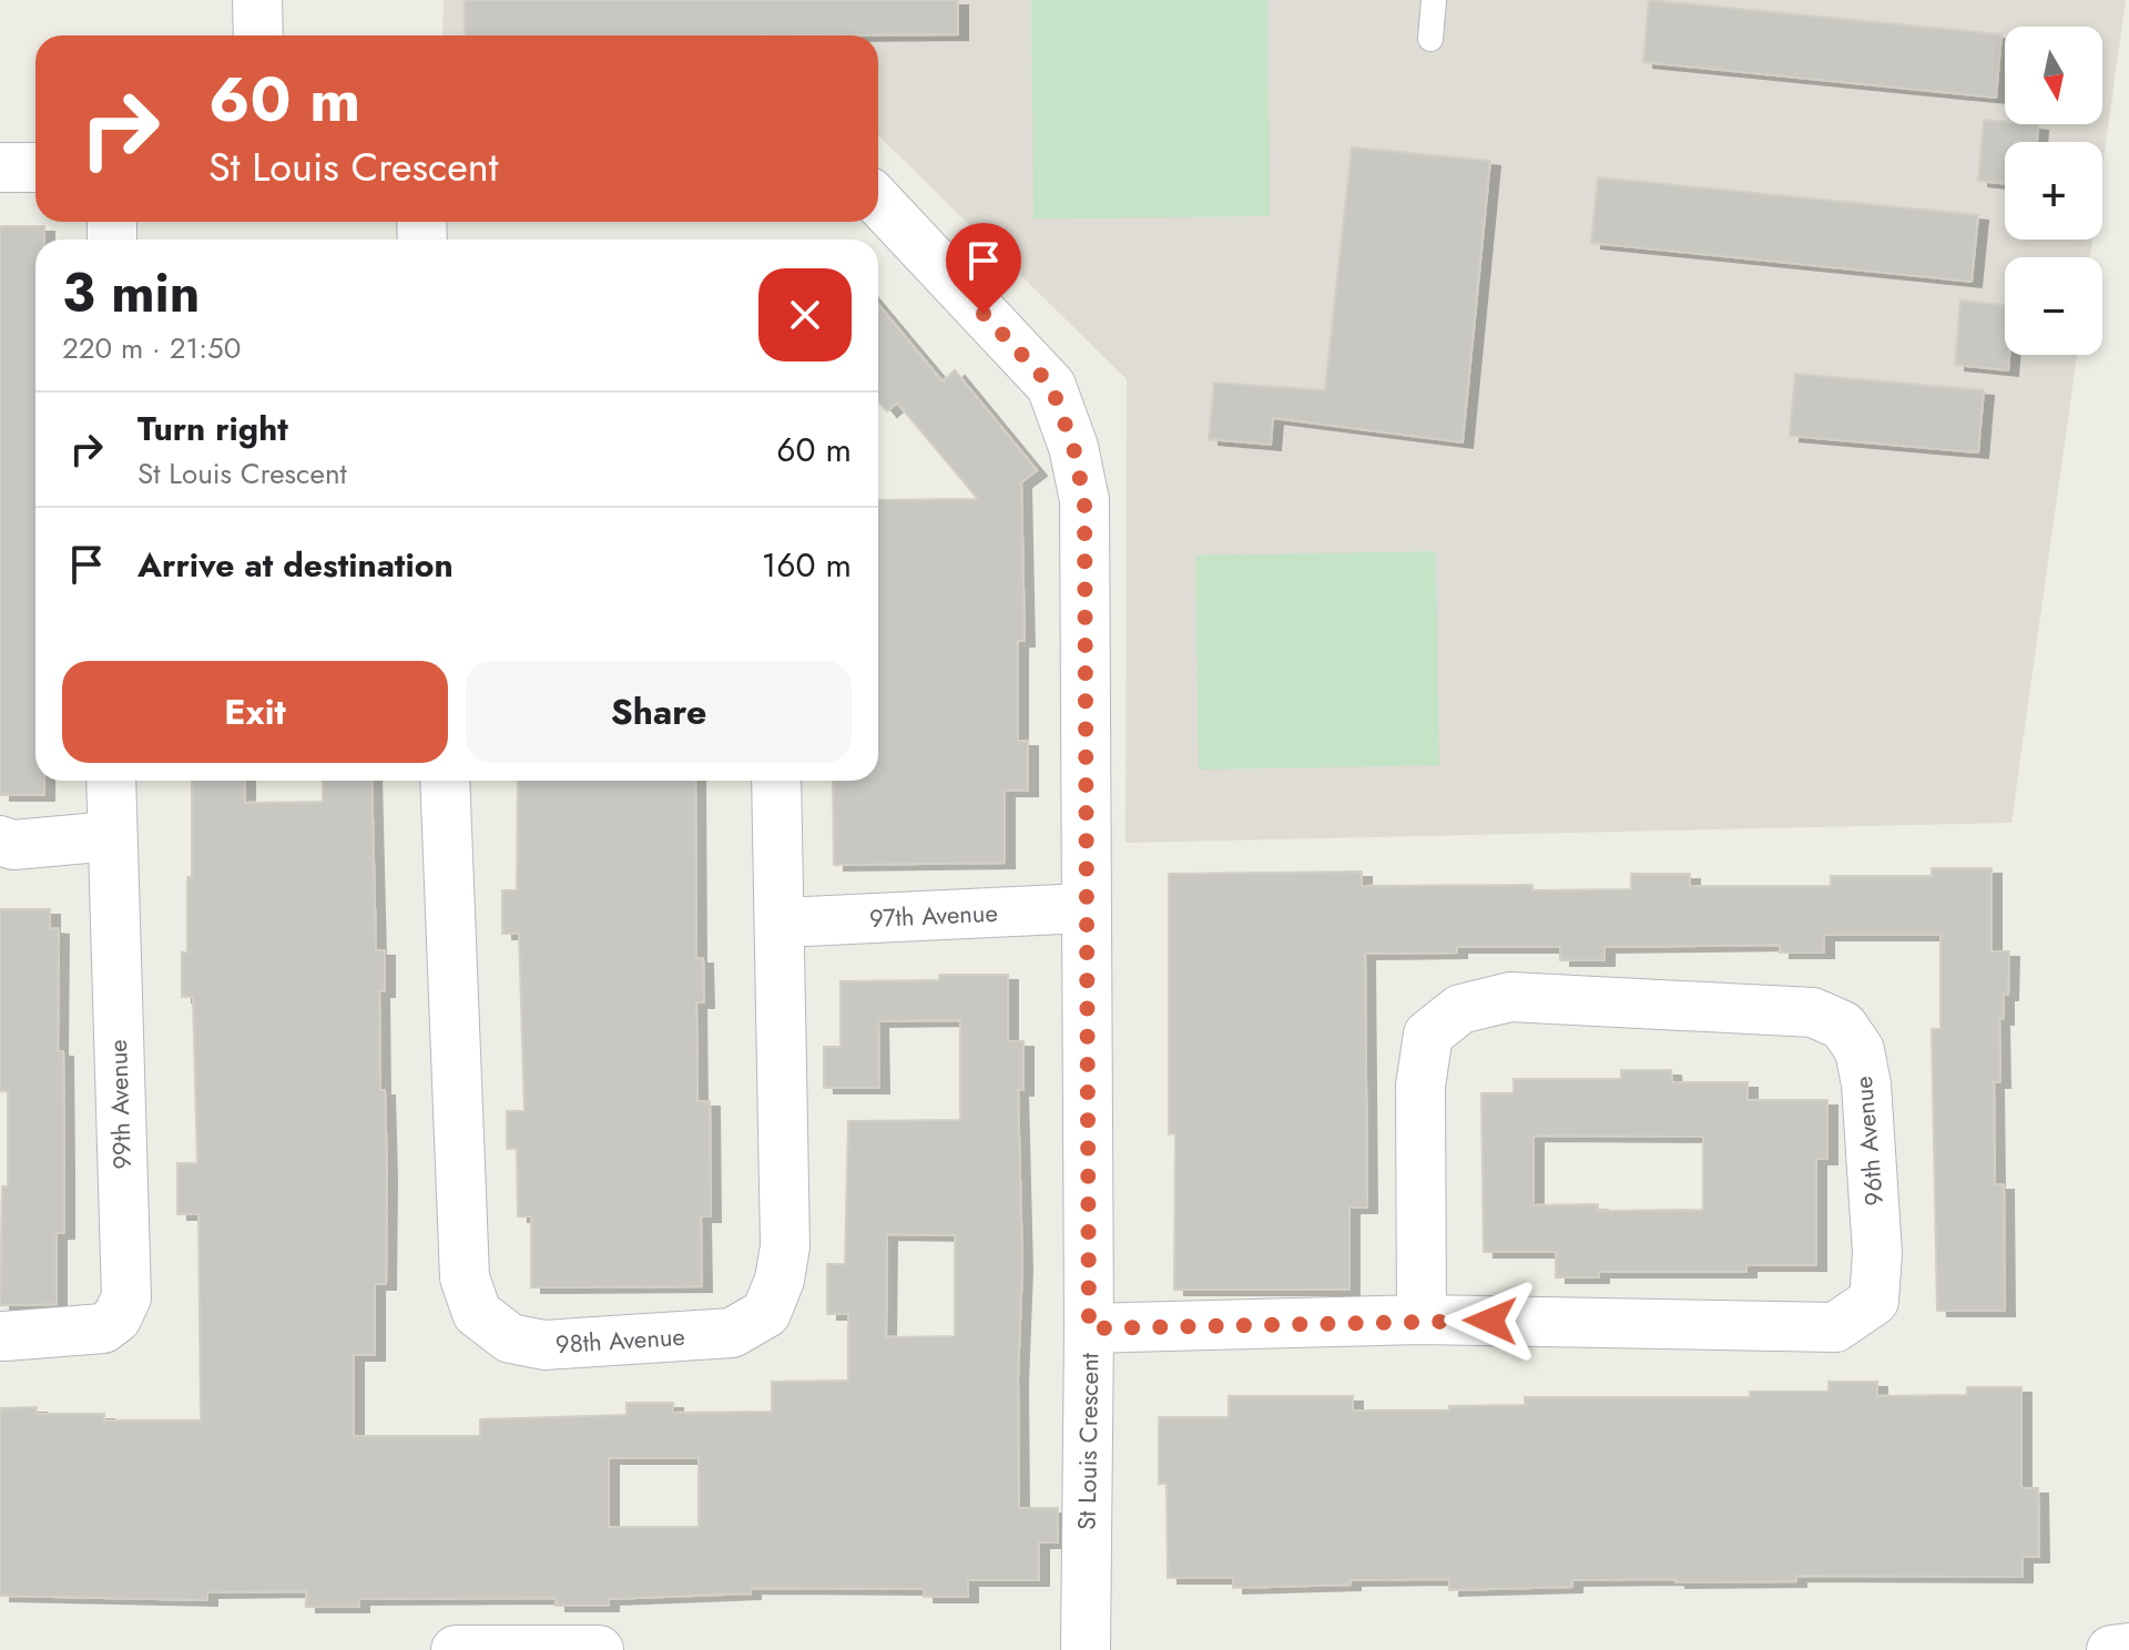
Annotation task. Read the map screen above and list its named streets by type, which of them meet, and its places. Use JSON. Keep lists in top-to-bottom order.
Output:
{
  "streets": {
    "street": [
      "97th Avenue",
      "99th Avenue",
      "96th Avenue",
      "98th Avenue",
      "St Louis Crescent"
    ]
  },
  "crossings": [
    ["97th Avenue", "98th Avenue"],
    ["97th Avenue", "St Louis Crescent"],
    ["96th Avenue", "St Louis Crescent"]
  ],
  "north": "bottom",
  "page": {
    "map_buttons": ["+", "−"],
    "turn": ["60 m", "St Louis Crescent"],
    "heading": ["3 min", "220 m · 21:50"],
    "list": [
      {
        "name": "Turn right",
        "note": "St Louis Crescent",
        "value": "60 m"
      },
      {
        "name": "Arrive at destination",
        "value": "160 m"
      }
    ],
    "buttons": ["Exit", "Share"]
  }
}
